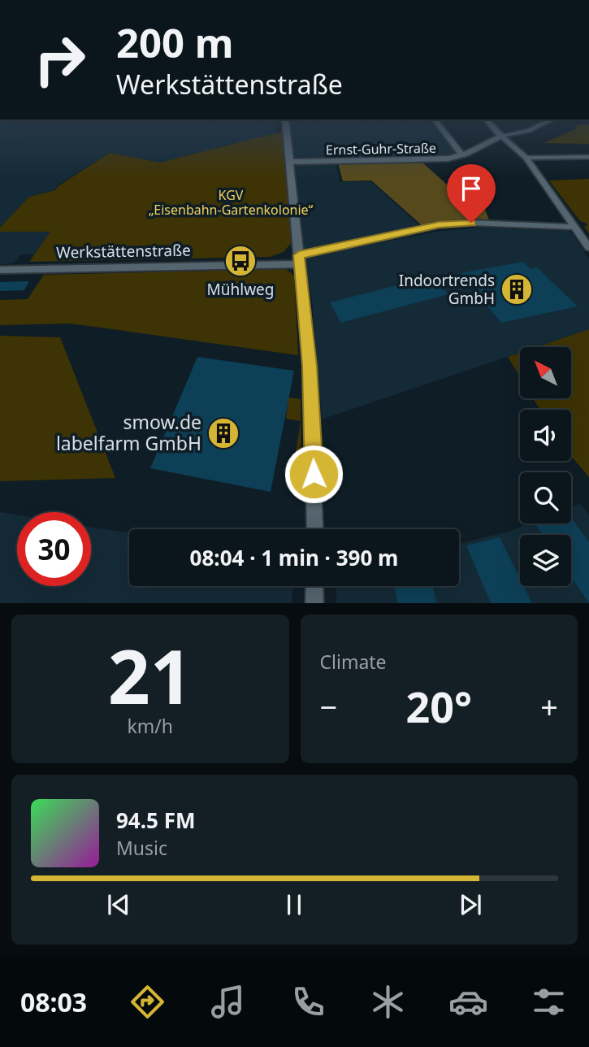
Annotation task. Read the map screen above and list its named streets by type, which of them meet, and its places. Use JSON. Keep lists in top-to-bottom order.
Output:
{
  "streets": {
    "street": ["Ernst-Guhr-Straße", "Werkstättenstraße"]
  },
  "parks": ["KGV „Eisenbahn-Gartenkolonie“"],
  "places": {
    "bus stop": ["Mühlweg"],
    "building": ["Indoortrends GmbH", "smow.de labelfarm GmbH"]
  },
  "north": "top left",
  "page": {
    "turn": ["200 m", "Werkstättenstraße"],
    "limit": "30",
    "trip": "08:04 · 1 min · 390 m",
    "tile": [
      ["21", "km/h"],
      "Climate"
    ],
    "heat": ["−", "20°", "+"],
    "song": ["94.5 FM", "Music"],
    "tabs": "08:03"
  }
}
